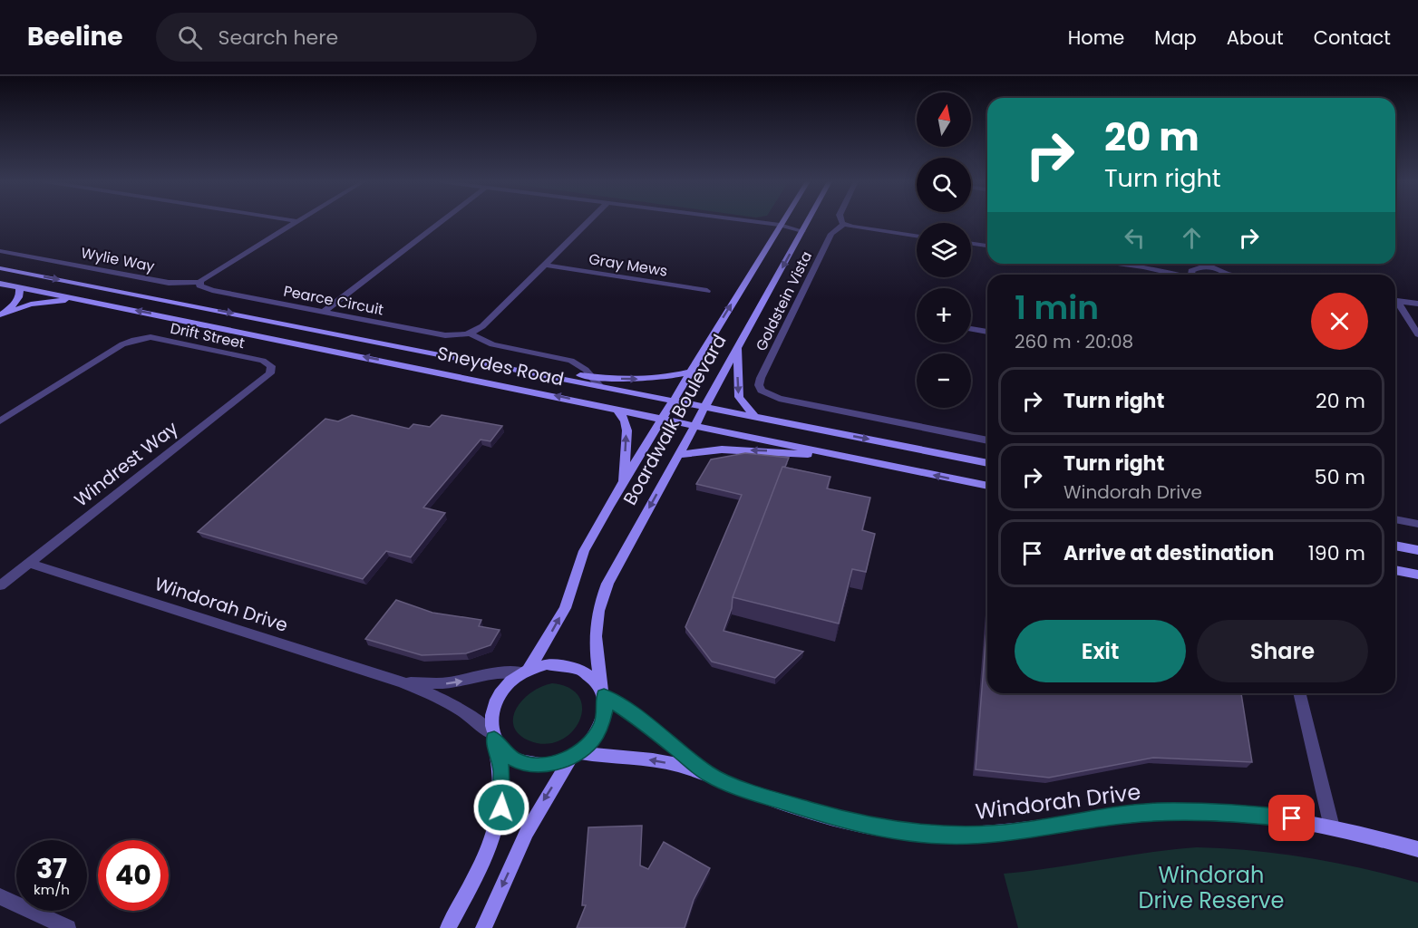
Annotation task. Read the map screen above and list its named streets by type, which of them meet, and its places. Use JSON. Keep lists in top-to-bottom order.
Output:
{
  "streets": {
    "main road": ["Sneydes Road", "Boardwalk Boulevard", "Windorah Drive"],
    "street": [
      "Wylie Way",
      "Gray Mews",
      "Pearce Circuit",
      "Goldstein Vista",
      "Drift Street",
      "Windrest Way"
    ]
  },
  "crossings": [
    ["Wylie Way", "Pearce Circuit"],
    ["Drift Street", "Windrest Way"],
    ["Sneydes Road", "Boardwalk Boulevard"],
    ["Boardwalk Boulevard", "Windorah Drive"],
    ["Windrest Way", "Windorah Drive"]
  ],
  "parks": ["Windorah Drive Reserve"],
  "north": "top",
  "page": {
    "header": "Beeline",
    "search": "Search here",
    "nav": [
      "Home",
      "Map",
      "About",
      "Contact"
    ],
    "map_buttons": ["+", "−"],
    "turn": ["20 m", "Turn right"],
    "heading": ["1 min", "260 m · 20:08"],
    "list": [
      {
        "name": "Turn right",
        "value": "20 m"
      },
      {
        "name": "Turn right",
        "note": "Windorah Drive",
        "value": "50 m"
      },
      {
        "name": "Arrive at destination",
        "value": "190 m"
      }
    ],
    "buttons": ["Exit", "Share"],
    "speed": "37 km/h",
    "limit": "40"
  }
}
